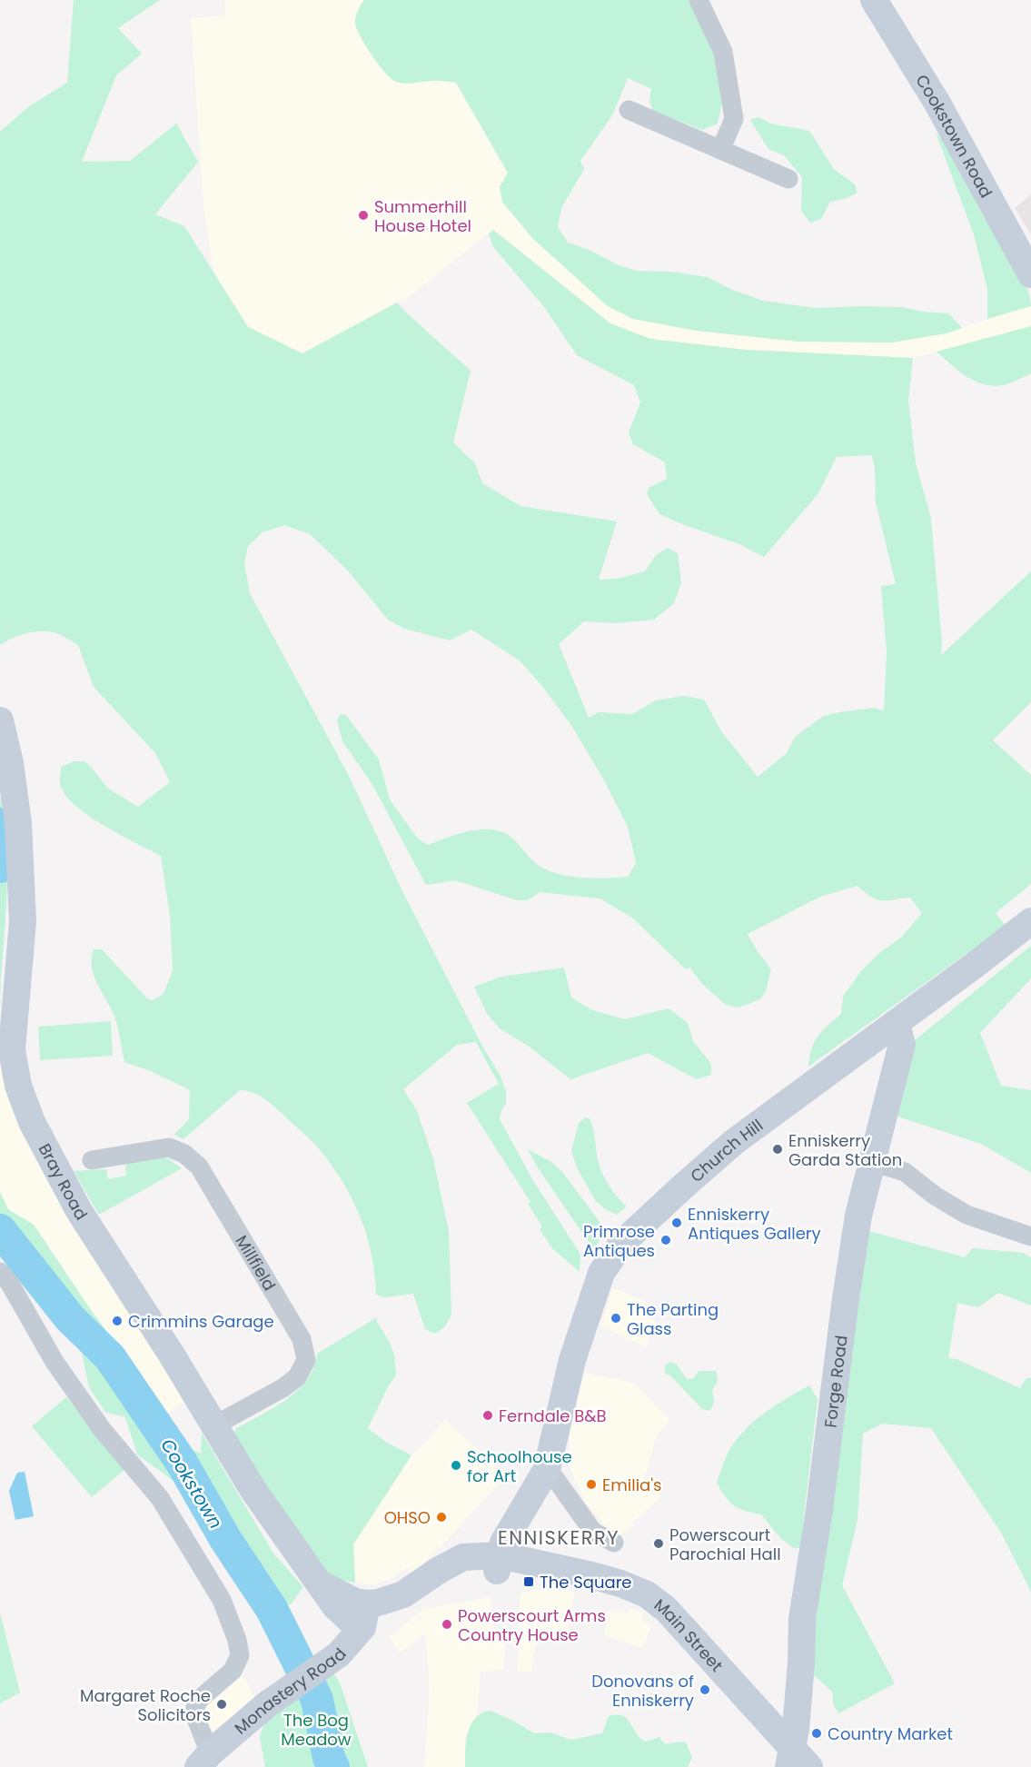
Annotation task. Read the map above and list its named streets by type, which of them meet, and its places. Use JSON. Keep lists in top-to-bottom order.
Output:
{
  "streets": {
    "main road": [
      "Cookstown Road",
      "Church Hill",
      "Bray Road",
      "Forge Road",
      "Main Street",
      "Monastery Road"
    ],
    "street": ["Millfield"]
  },
  "crossings": [
    ["Church Hill", "Forge Road"],
    ["Bray Road", "Millfield"],
    ["Bray Road", "Main Street"],
    ["Bray Road", "Monastery Road"],
    ["Forge Road", "Main Street"],
    ["Main Street", "Monastery Road"]
  ],
  "districts": ["ENNISKERRY"],
  "water": ["Cookstown"],
  "parks": ["The Bog Meadow"],
  "places": {
    "other": [
      "Summerhill House Hotel",
      "Enniskerry Garda Station",
      "Enniskerry Antiques Gallery",
      "Primrose Antiques",
      "The Parting Glass",
      "Crimmins Garage",
      "Ferndale B&B",
      "Schoolhouse for Art",
      "Emilia's",
      "OHSO",
      "Powerscourt Parochial Hall",
      "Powerscourt Arms Country House",
      "Donovans of Enniskerry",
      "Margaret Roche Solicitors",
      "Country Market"
    ],
    "transit": ["The Square"]
  }
}
